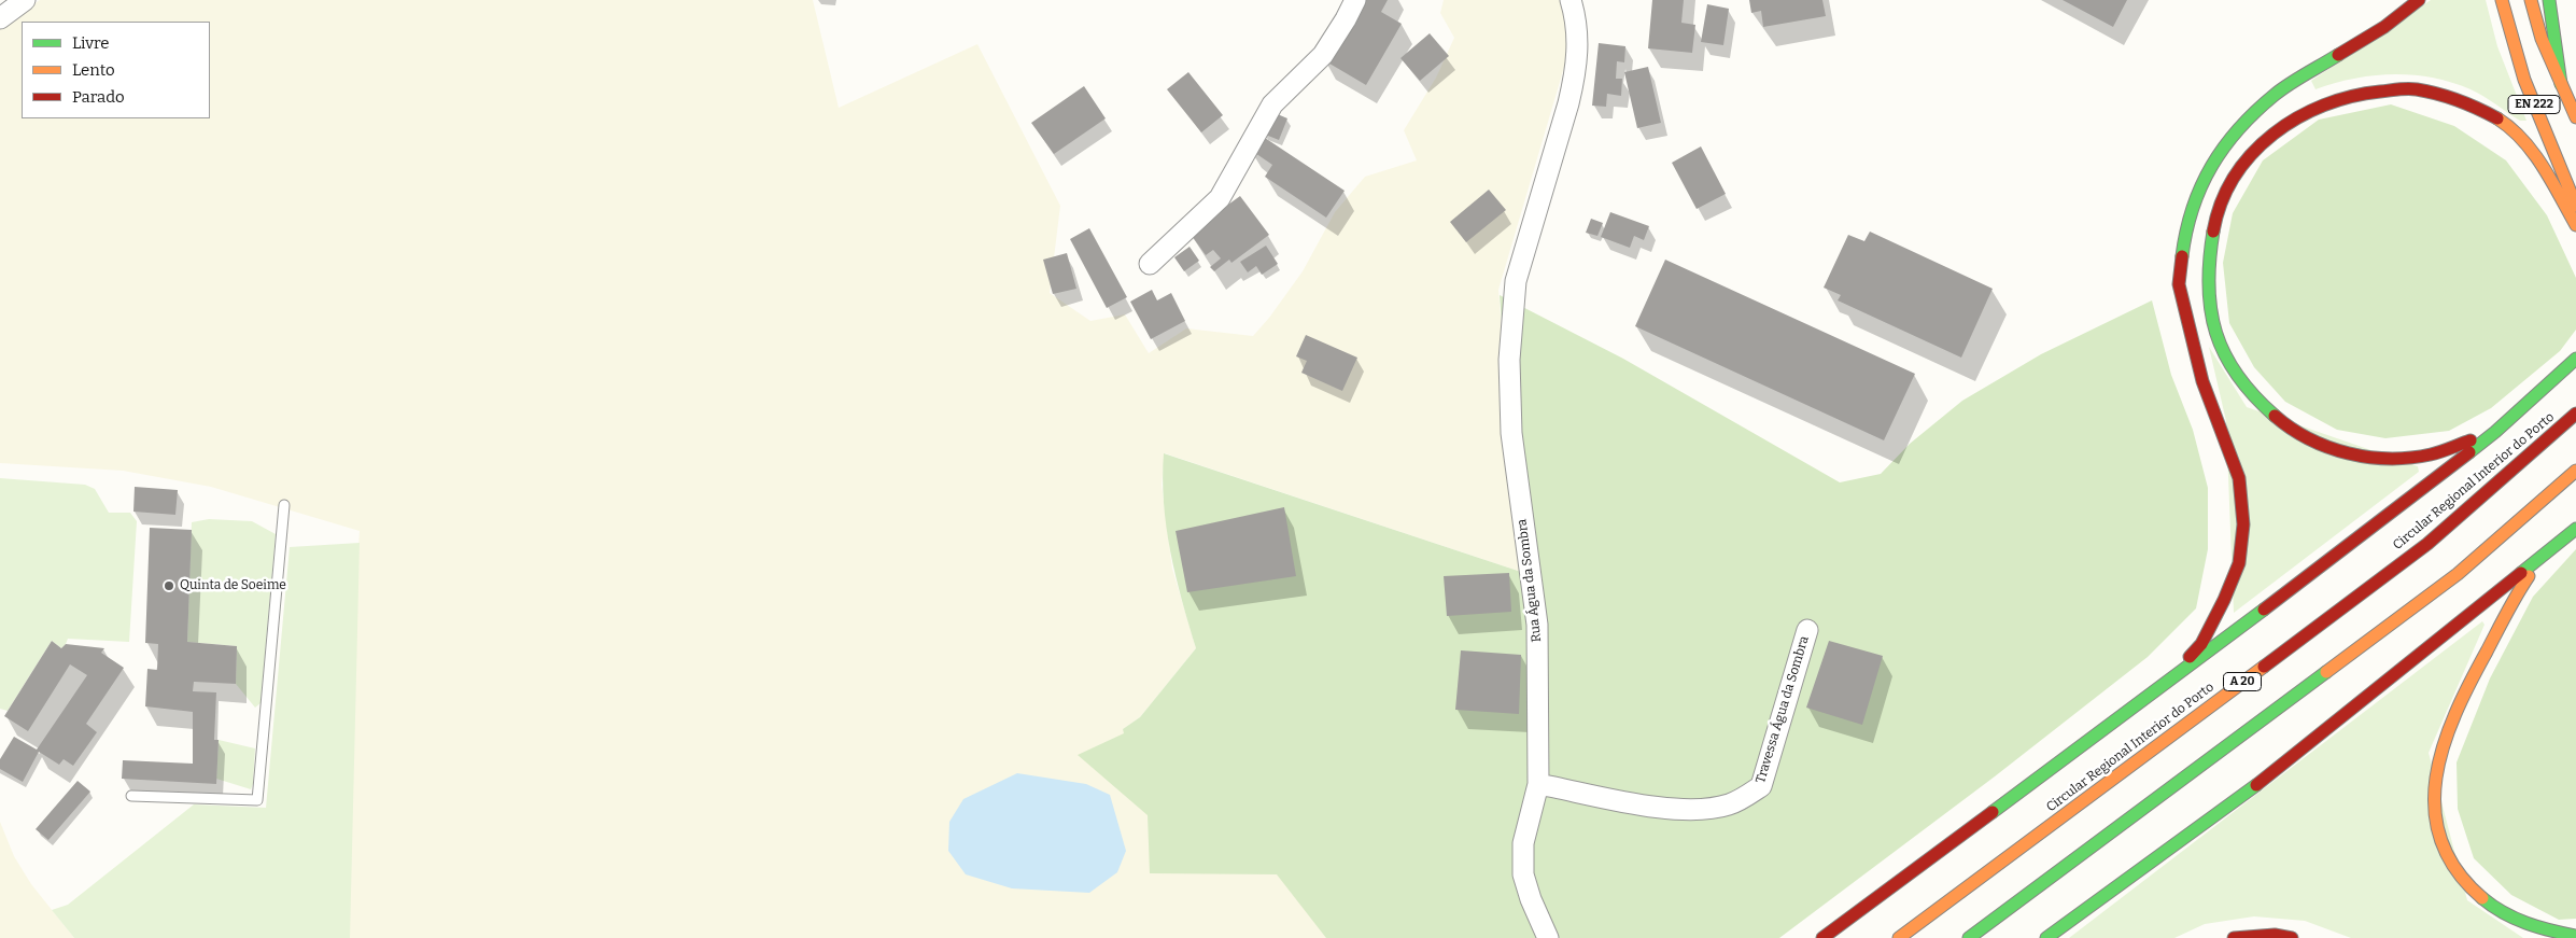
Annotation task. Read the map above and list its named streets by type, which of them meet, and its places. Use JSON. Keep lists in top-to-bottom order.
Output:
{
  "streets": {
    "main road": ["EN 222", "Circular Regional Interior do Porto", "A 20"],
    "street": ["Rua Água da Sombra", "Travessa Água da Sombra"]
  },
  "crossings": [
    ["Rua Água da Sombra", "Travessa Água da Sombra"]
  ],
  "places": ["Quinta de Soeime"],
  "legend": ["Livre", "Lento", "Parado"]
}
